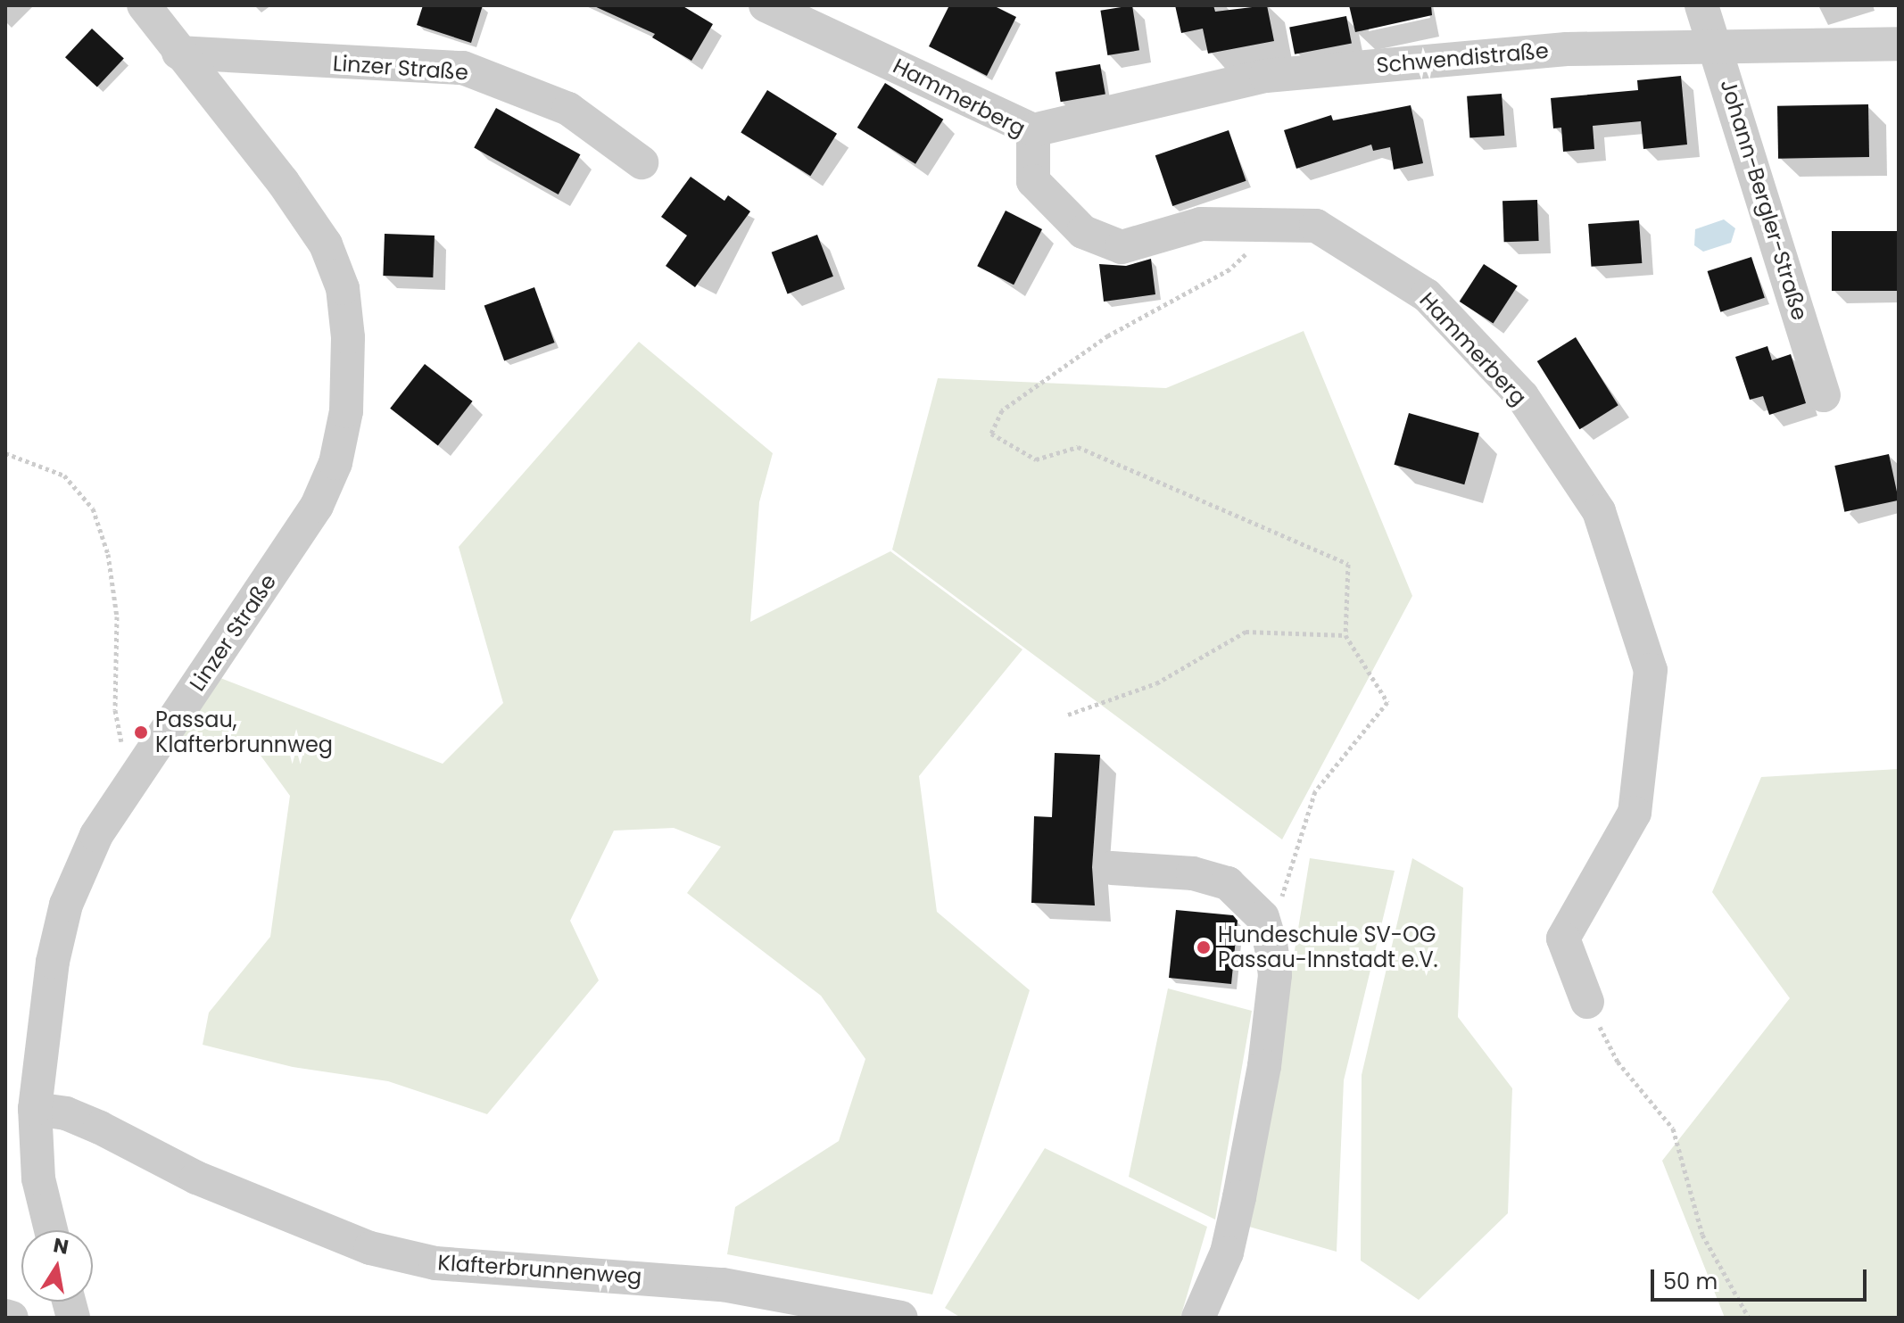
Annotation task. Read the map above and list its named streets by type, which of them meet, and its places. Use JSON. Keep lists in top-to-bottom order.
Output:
{
  "streets": {
    "street": [
      "Schwendistraße",
      "Linzer Straße",
      "Hammerberg",
      "Johann-Bergler-Straße",
      "Klafterbrunnenweg"
    ]
  },
  "crossings": [
    ["Schwendistraße", "Hammerberg"],
    ["Schwendistraße", "Johann-Bergler-Straße"],
    ["Linzer Straße", "Klafterbrunnenweg"]
  ],
  "places": ["Passau, Klafterbrunnweg", "Hundeschule SV-OG Passau-Innstadt e.V."],
  "scale_bar": "50 m",
  "north": "top"
}
